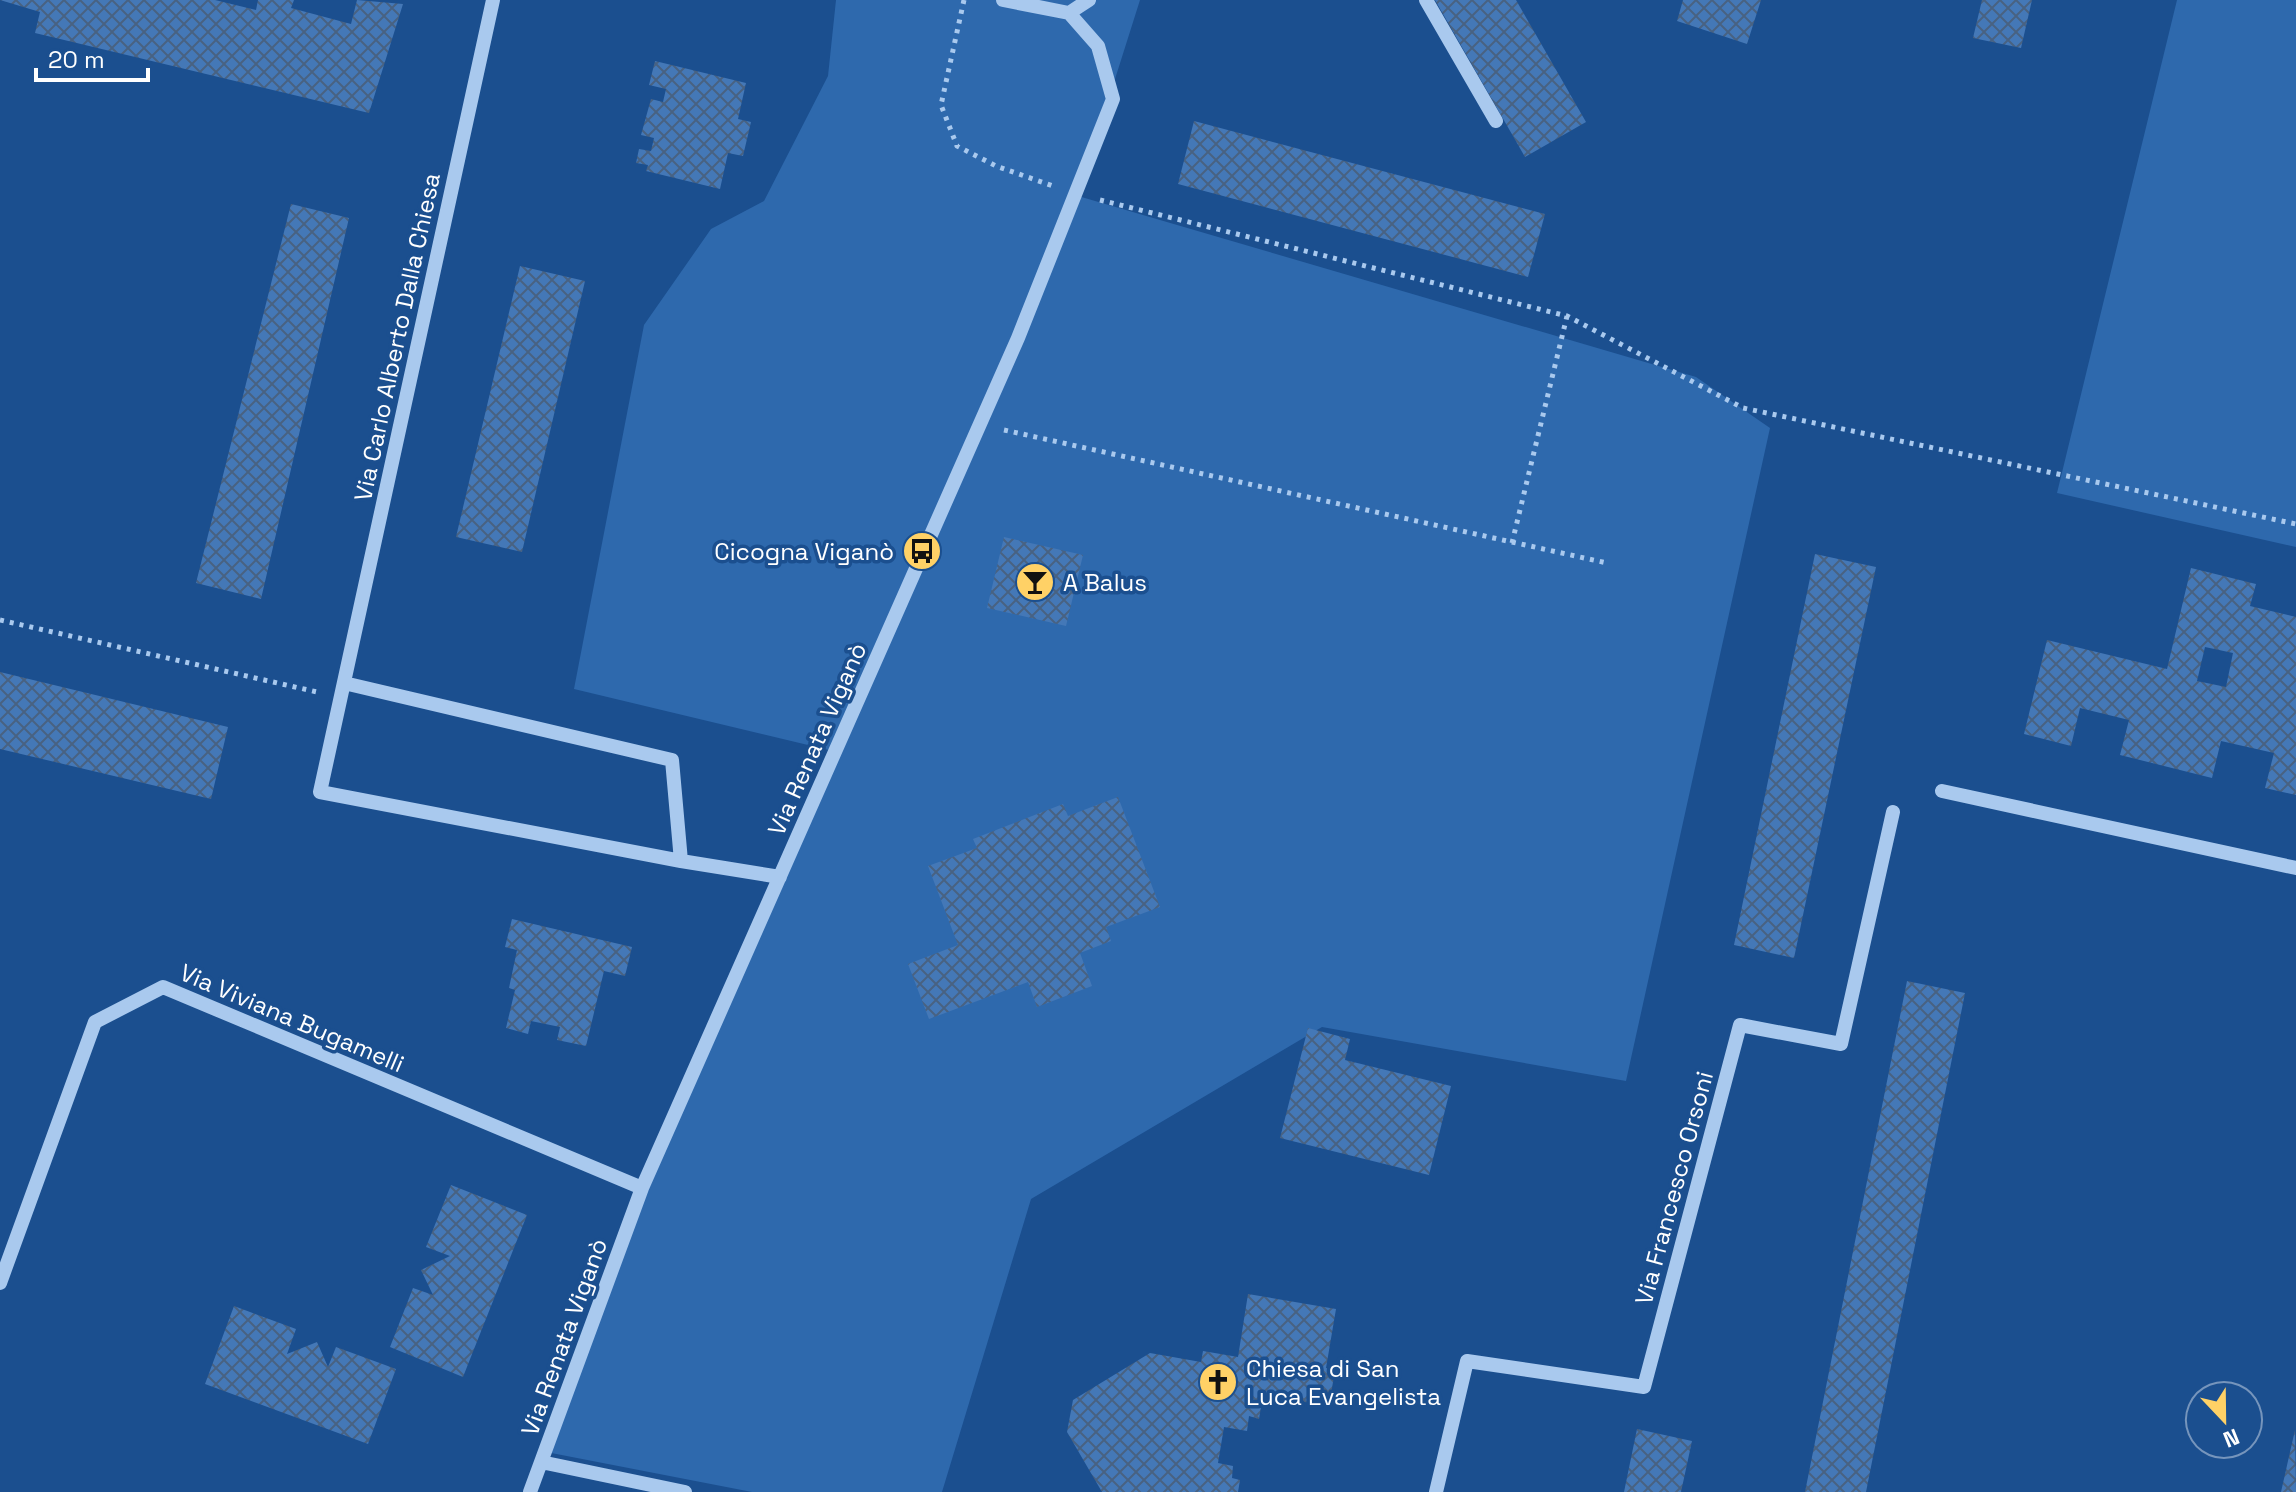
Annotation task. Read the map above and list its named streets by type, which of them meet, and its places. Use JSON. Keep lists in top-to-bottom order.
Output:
{
  "streets": {
    "street": [
      "Via Carlo Alberto Dalla Chiesa",
      "Via Renata Viganò",
      "Via Viviana Bugamelli",
      "Via Francesco Orsoni"
    ]
  },
  "crossings": [
    ["Via Carlo Alberto Dalla Chiesa", "Via Renata Viganò"],
    ["Via Renata Viganò", "Via Viviana Bugamelli"]
  ],
  "places": {
    "bus stop": ["Cicogna Viganò"],
    "bar": ["A Balus"],
    "church": ["Chiesa di San Luca Evangelista"]
  },
  "scale_bar": "20 m",
  "north": "bottom"
}
